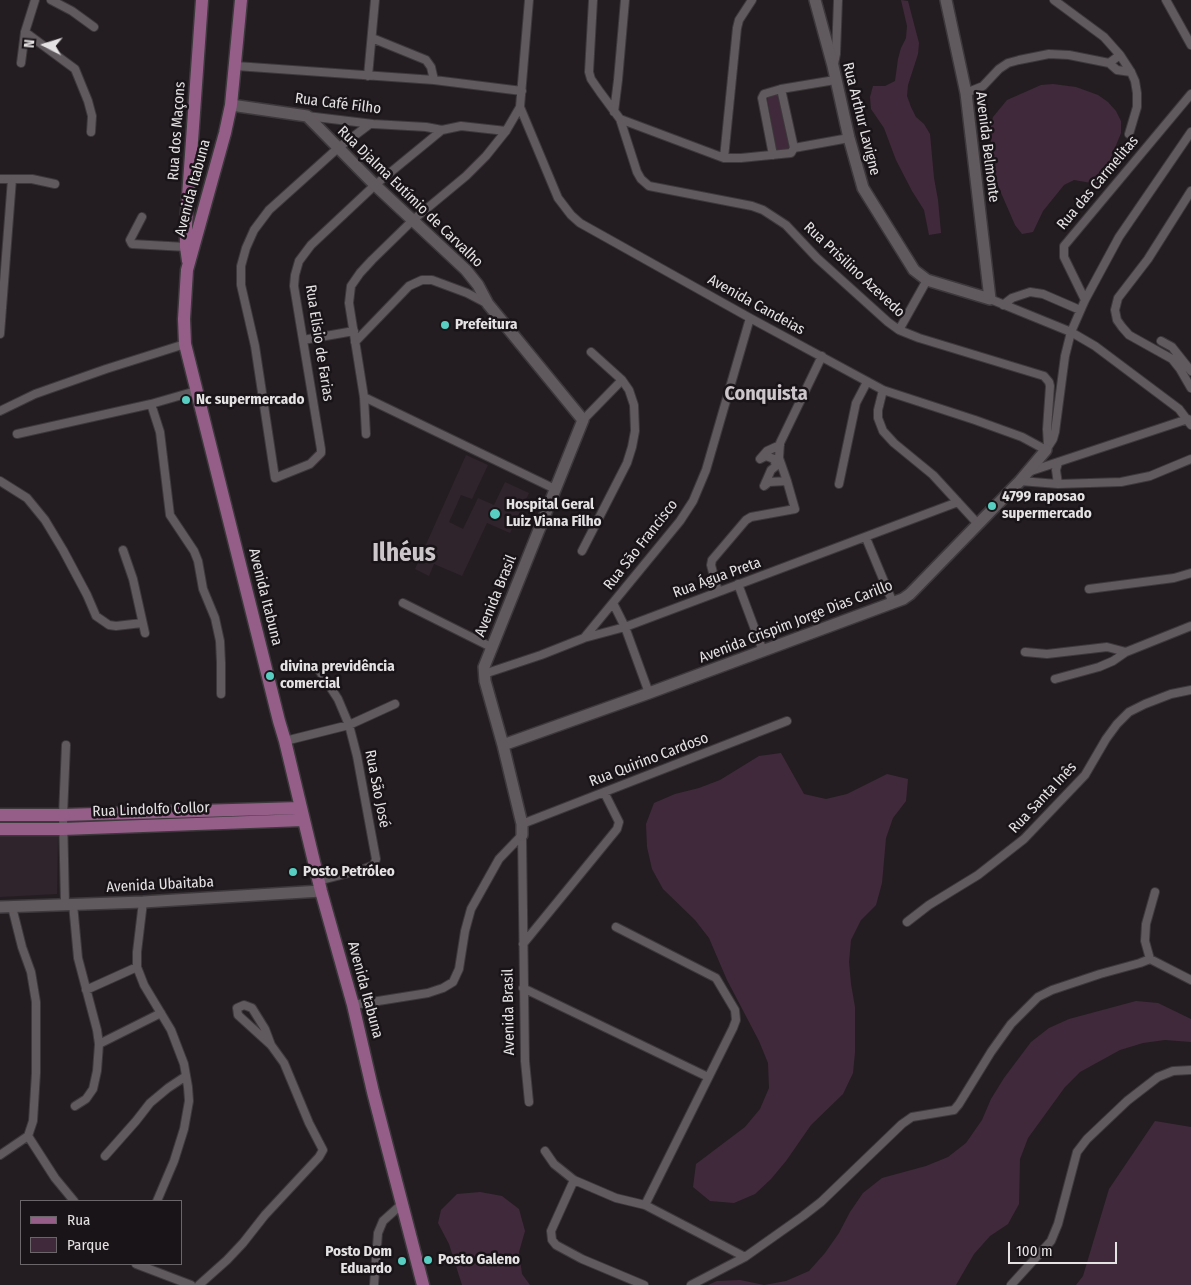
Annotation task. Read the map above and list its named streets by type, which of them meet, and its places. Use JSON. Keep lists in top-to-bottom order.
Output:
{
  "streets": {
    "main road": ["Rua dos Maçons", "Avenida Itabuna", "Rua Lindolfo Collor"],
    "street": [
      "Rua Café Filho",
      "Rua Arthur Lavigne",
      "Avenida Belmonte",
      "Rua das Carmelitas",
      "Rua Djalma Eutímio de Carvalho",
      "Rua Prisilino Azevedo",
      "Avenida Candeias",
      "Rua Elisio de Farias",
      "Rua São Francisco",
      "Rua Água Preta",
      "Avenida Brasil",
      "Avenida Crispim Jorge Dias Carillo",
      "Rua Quirino Cardoso",
      "Rua São José",
      "Rua Santa Inês",
      "Avenida Ubaitaba"
    ]
  },
  "crossings": [
    ["Rua Café Filho", "Avenida Itabuna"],
    ["Rua Café Filho", "Rua Djalma Eutímio de Carvalho"],
    ["Rua Café Filho", "Rua Elisio de Farias"],
    ["Rua Arthur Lavigne", "Avenida Belmonte"],
    ["Rua dos Maçons", "Avenida Itabuna"],
    ["Rua das Carmelitas", "Avenida Crispim Jorge Dias Carillo"],
    ["Avenida Itabuna", "Rua São José"],
    ["Avenida Itabuna", "Rua Lindolfo Collor"],
    ["Avenida Itabuna", "Avenida Ubaitaba"],
    ["Rua Djalma Eutímio de Carvalho", "Rua Elisio de Farias"],
    ["Rua Prisilino Azevedo", "Avenida Candeias"],
    ["Rua Prisilino Azevedo", "Avenida Crispim Jorge Dias Carillo"],
    ["Avenida Candeias", "Rua São Francisco"],
    ["Avenida Candeias", "Avenida Crispim Jorge Dias Carillo"],
    ["Rua São Francisco", "Rua Água Preta"],
    ["Rua Água Preta", "Avenida Brasil"],
    ["Avenida Brasil", "Avenida Crispim Jorge Dias Carillo"],
    ["Avenida Brasil", "Rua Quirino Cardoso"],
    ["Rua São José", "Avenida Ubaitaba"]
  ],
  "districts": ["Conquista", "Ilhéus"],
  "places": [
    "Prefeitura",
    "Nc supermercado",
    "4799 raposao supermercado",
    "Hospital Geral Luiz Viana Filho",
    "divina previdência comercial",
    "Posto Petróleo",
    "Posto Galeno",
    "Posto Dom Eduardo"
  ],
  "legend": ["Rua", "Parque"],
  "scale_bar": "100 m",
  "north": "left"
}
